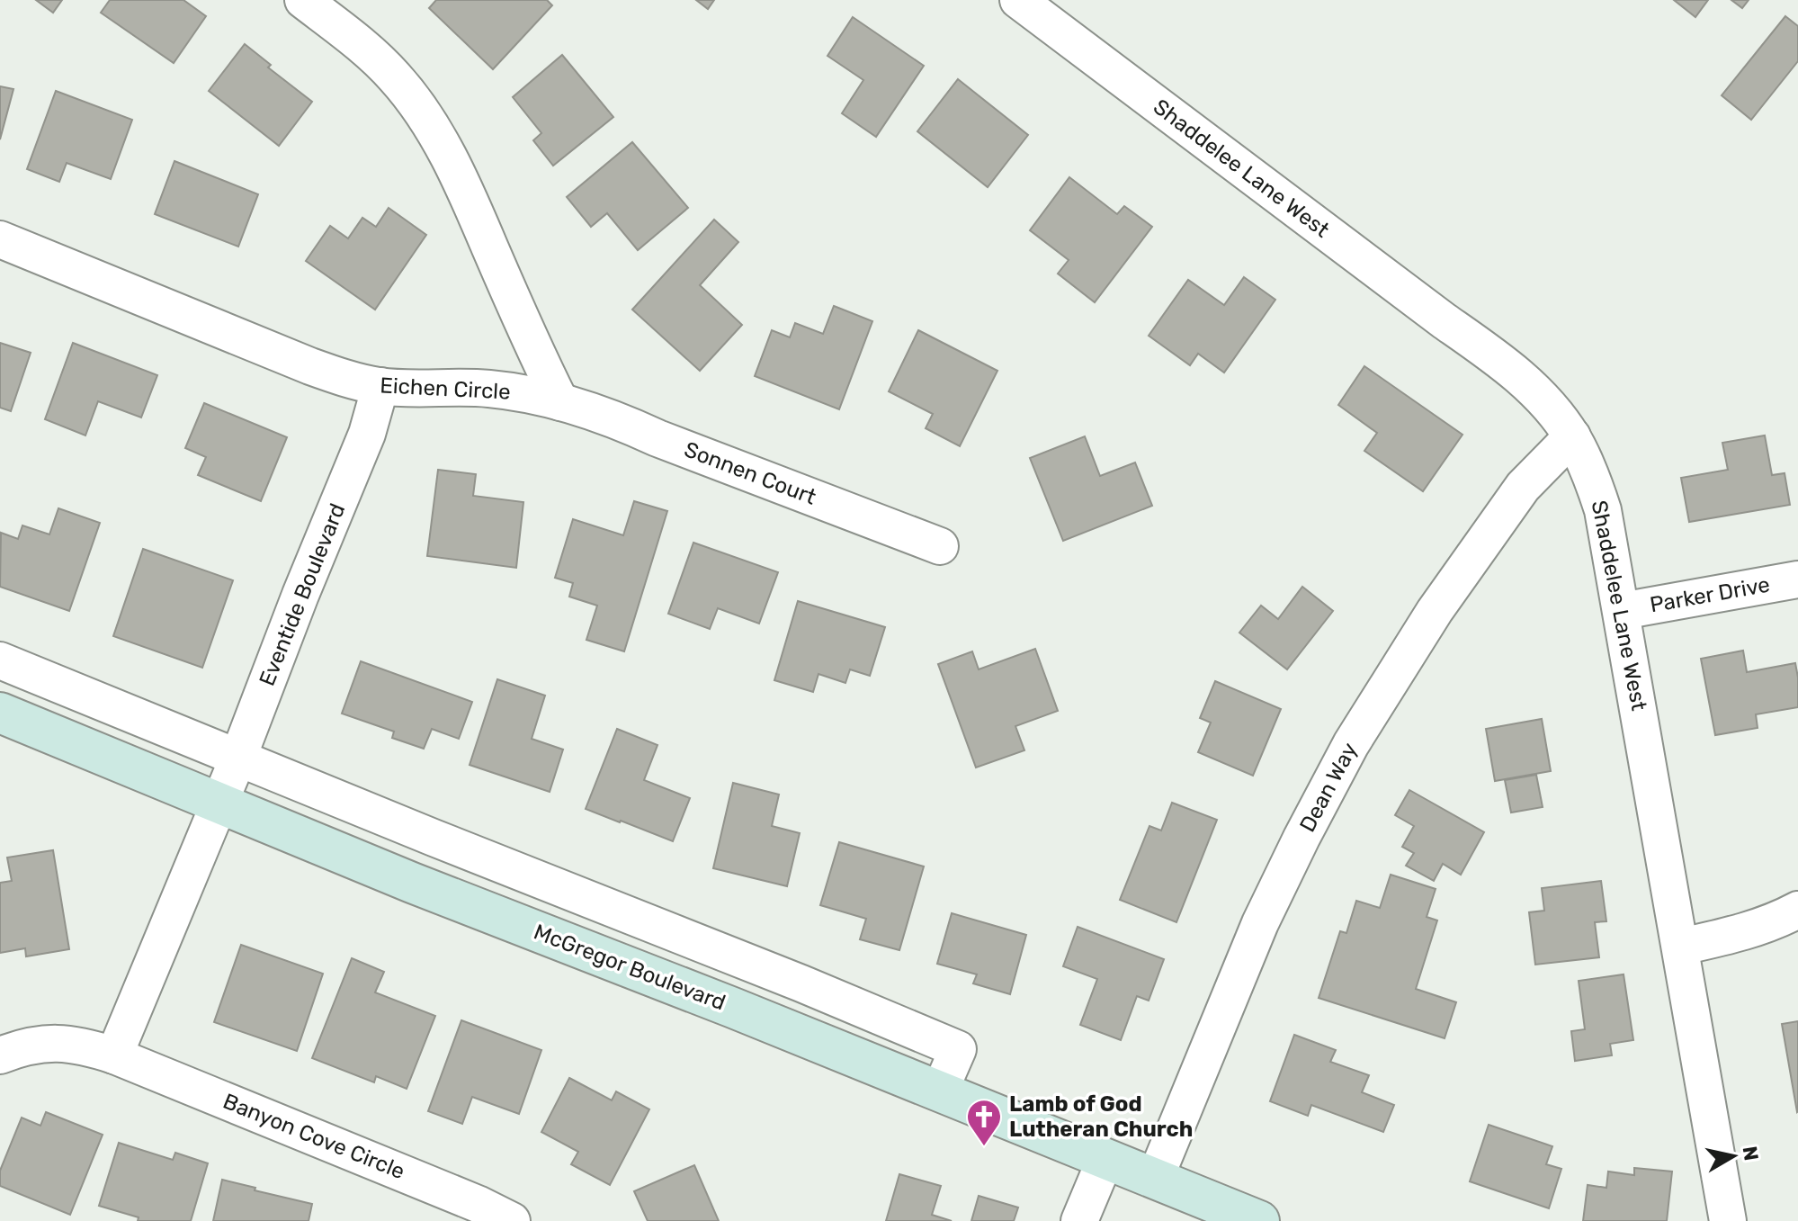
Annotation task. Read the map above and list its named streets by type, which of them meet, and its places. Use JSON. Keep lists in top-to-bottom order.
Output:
{
  "streets": {
    "main road": ["McGregor Boulevard"],
    "street": [
      "Shaddelee Lane West",
      "Eichen Circle",
      "Sonnen Court",
      "Eventide Boulevard",
      "Parker Drive",
      "Dean Way",
      "Banyon Cove Circle"
    ]
  },
  "crossings": [
    ["Shaddelee Lane West", "Parker Drive"],
    ["Shaddelee Lane West", "Dean Way"],
    ["Eichen Circle", "Sonnen Court"],
    ["Eichen Circle", "Eventide Boulevard"],
    ["Eventide Boulevard", "McGregor Boulevard"],
    ["Dean Way", "McGregor Boulevard"]
  ],
  "places": {
    "church": ["Lamb of God Lutheran Church"]
  },
  "north": "right"
}
